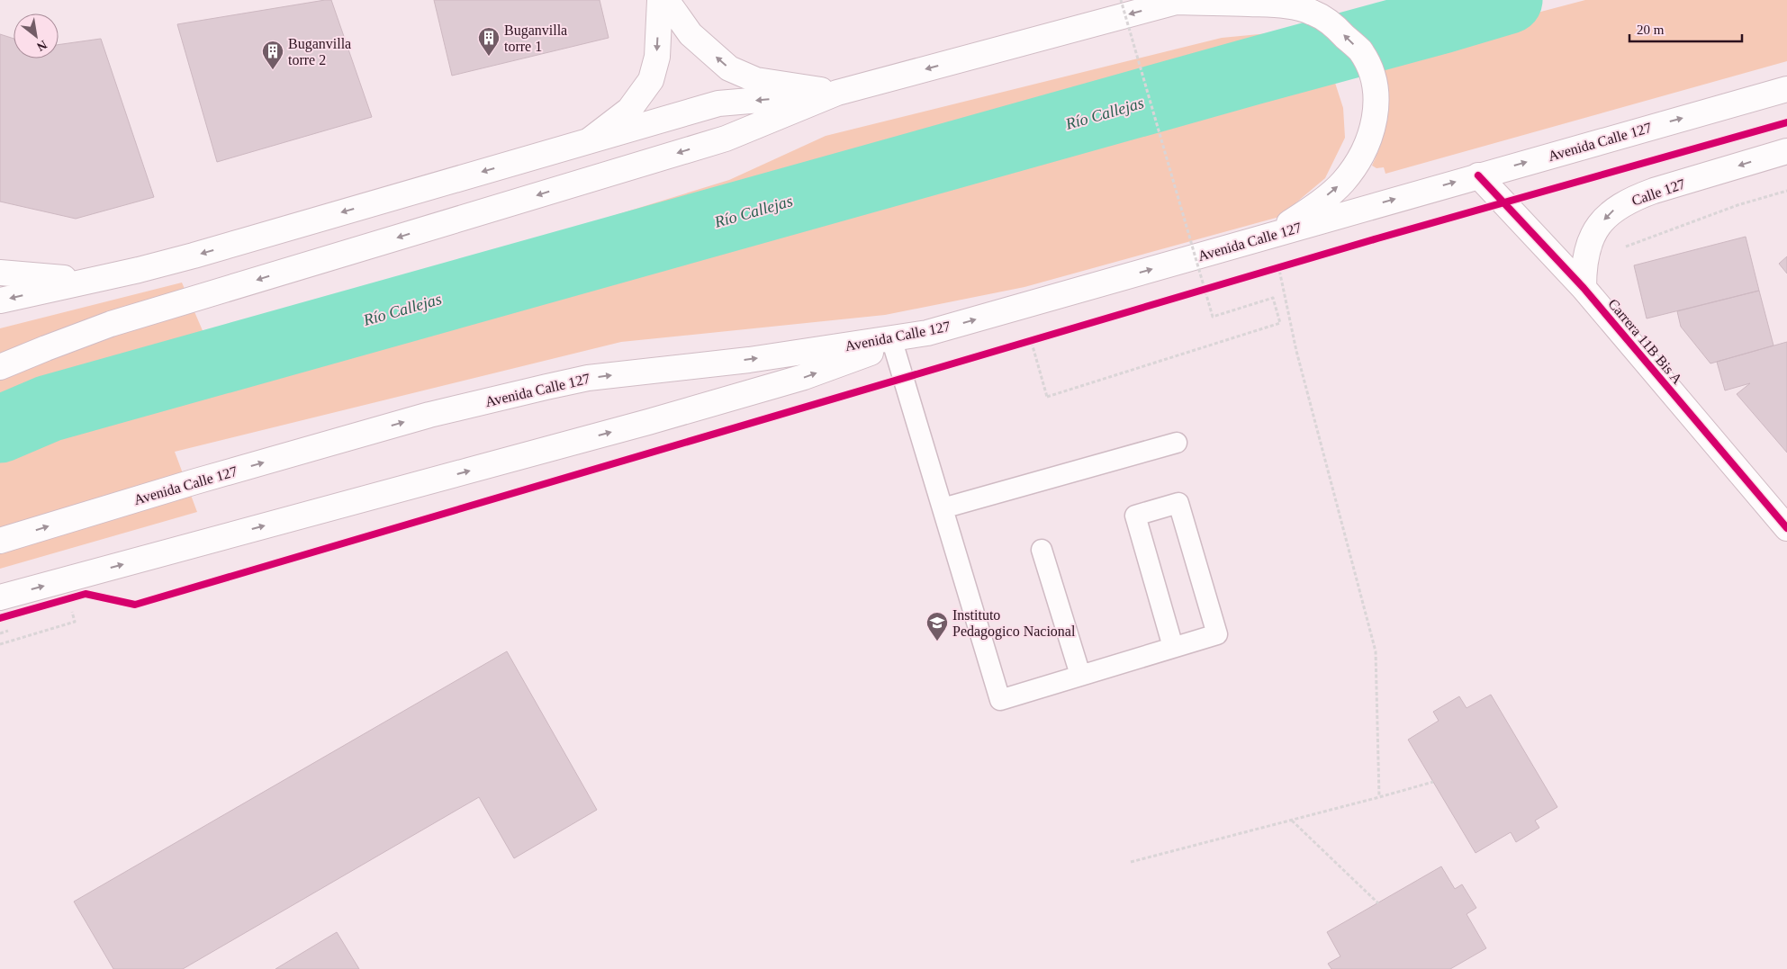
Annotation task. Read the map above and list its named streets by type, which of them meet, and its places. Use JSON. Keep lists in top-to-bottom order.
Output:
{
  "streets": {
    "main road": ["Avenida Calle 127", "Calle 127", "Carrera 11B Bis A"]
  },
  "crossings": [
    ["Avenida Calle 127", "Carrera 11B Bis A"],
    ["Calle 127", "Carrera 11B Bis A"]
  ],
  "one_way": ["Calle 127"],
  "water": ["Río Callejas"],
  "places": {
    "building": ["Buganvilla torre 1", "Buganvilla torre 2"],
    "school or university": ["Instituto Pedagogico Nacional"]
  },
  "scale_bar": "20 m",
  "north": "bottom right"
}
